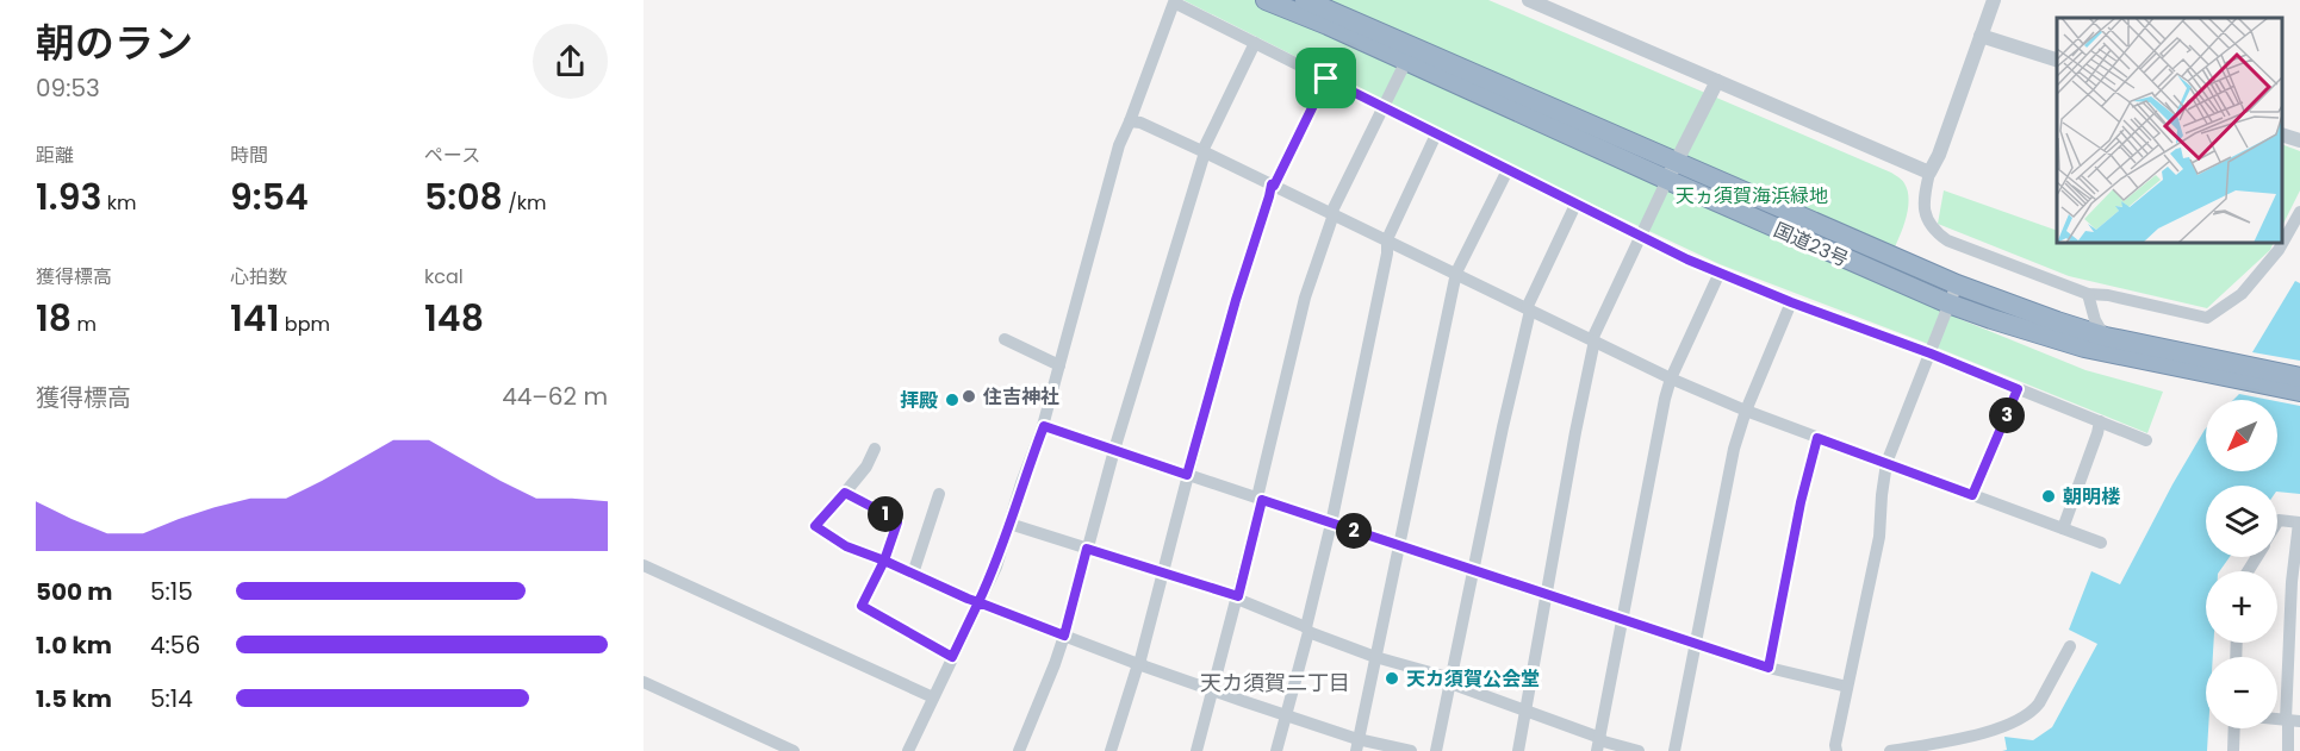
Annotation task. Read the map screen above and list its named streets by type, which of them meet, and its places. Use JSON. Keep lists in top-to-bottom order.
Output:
{
  "streets": {
    "highway": ["国道23号"]
  },
  "districts": ["天カ須賀二丁目"],
  "parks": ["天ヵ須賀海浜緑地"],
  "places": [
    "住吉神社",
    "拝殿",
    "朝明楼",
    "天カ須賀公会堂"
  ],
  "north": "bottom left",
  "page": {
    "heading": ["朝のラン", "09:53"],
    "stats": [
      ["距離", "1.93 km"],
      ["時間", "9:54"],
      ["ペース", "5:08 /km"],
      ["獲得標高", "18 m"],
      ["心拍数", "141 bpm"],
      ["kcal", "148"]
    ],
    "chart": ["獲得標高", "44–62 m"],
    "pins": ["3", "1", "2"],
    "map_buttons": ["+", "−"],
    "list": [
      {
        "name": "500 m",
        "note": "5:15"
      },
      {
        "name": "1.0 km",
        "note": "4:56"
      },
      {
        "name": "1.5 km",
        "note": "5:14"
      }
    ]
  }
}
